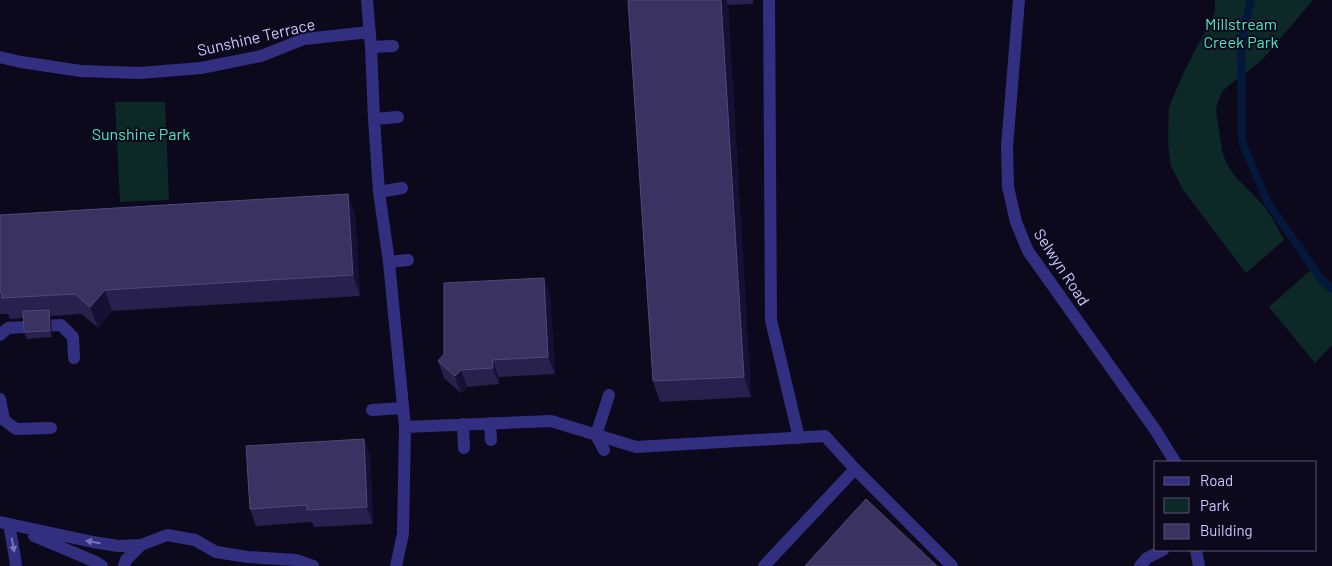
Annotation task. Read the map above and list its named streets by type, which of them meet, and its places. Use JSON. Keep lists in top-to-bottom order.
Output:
{
  "streets": {
    "street": ["Sunshine Terrace", "Selwyn Road"]
  },
  "parks": ["Millstream Creek Park", "Sunshine Park"],
  "legend": ["Road", "Park", "Building"]
}
